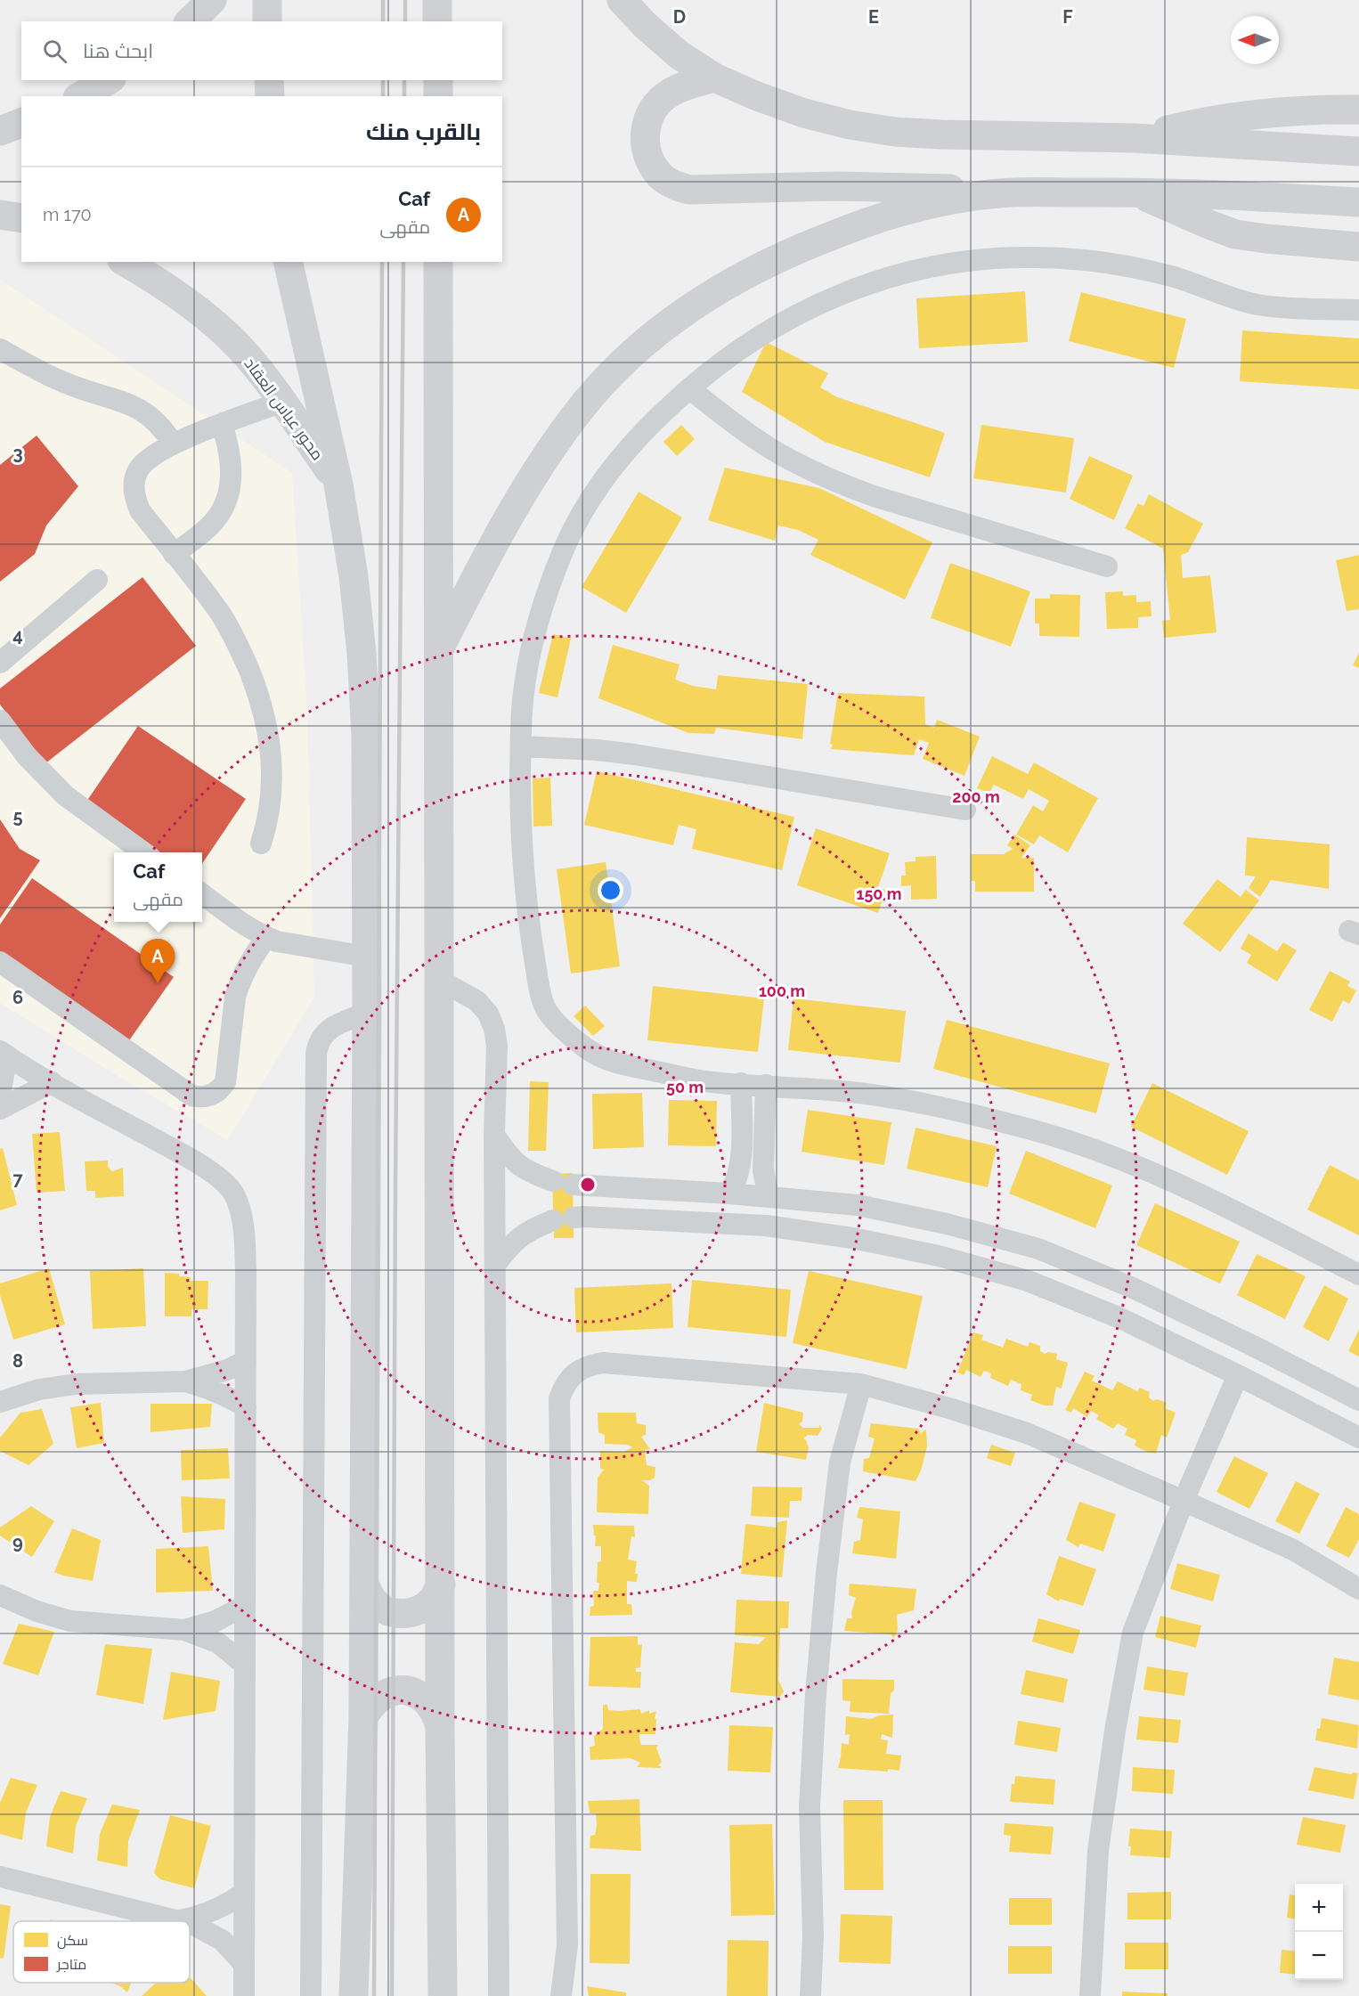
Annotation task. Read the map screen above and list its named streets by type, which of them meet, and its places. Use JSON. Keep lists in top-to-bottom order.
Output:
{
  "streets": {
    "main road": ["محور عباس العقاد"]
  },
  "legend": ["سكن", "متاجر"],
  "north": "left",
  "page": {
    "search": "ابحث هنا",
    "heading": "بالقرب منك",
    "list": [
      {
        "mark": "A",
        "name": "Caf",
        "note": "مقهى",
        "value": "170 m"
      }
    ],
    "popup": ["Caf", "مقهى"],
    "pins": "A",
    "map_buttons": ["+", "−"]
  },
  "grid": {
    "columns": ["D", "E", "F"],
    "rows": [
      "3",
      "4",
      "5",
      "6",
      "7",
      "8",
      "9"
    ]
  },
  "rings": [
    "200 m",
    "150 m",
    "100 m",
    "50 m"
  ]
}
